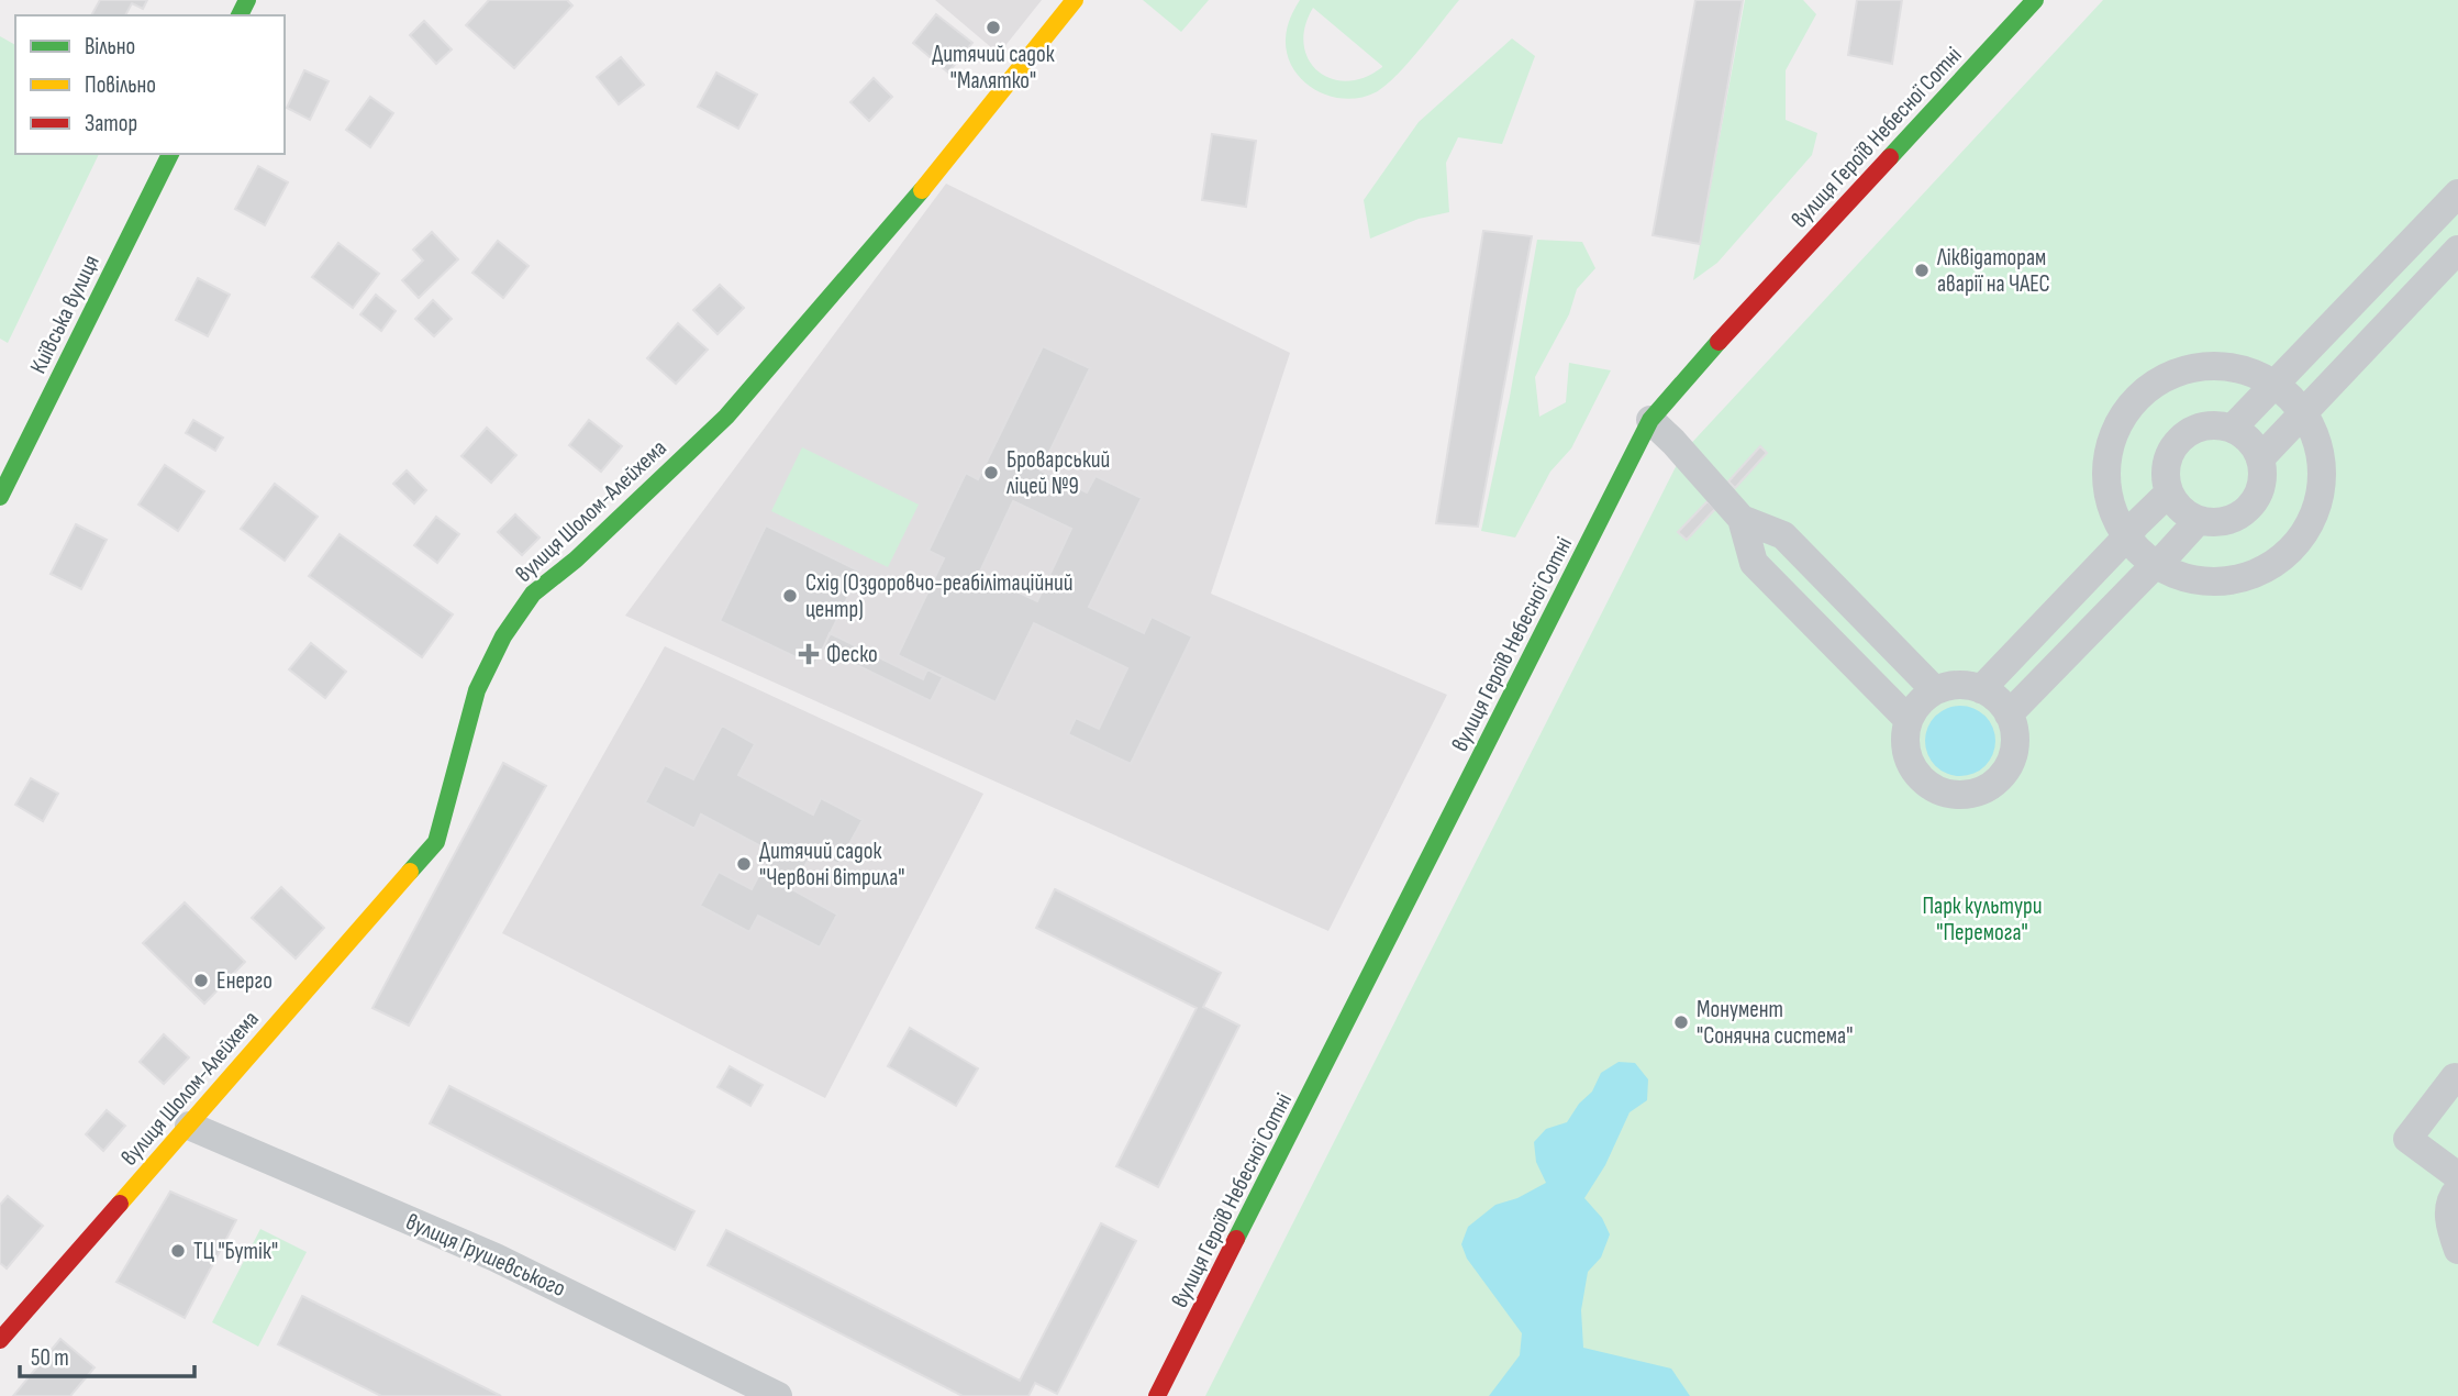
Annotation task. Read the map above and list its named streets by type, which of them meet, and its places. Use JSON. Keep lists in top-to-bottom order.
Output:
{
  "streets": {
    "street": [
      "вулиця Героїв Небесної Сотні",
      "Київська вулиця",
      "вулиця Шолом-Алейхема",
      "вулиця Грушевського"
    ]
  },
  "crossings": [
    ["вулиця Шолом-Алейхема", "вулиця Грушевського"]
  ],
  "parks": ["Парк культури \"Перемога\""],
  "places": {
    "other": [
      "Дитячий садок \"Малятко\"",
      "Ліквідаторам аварії на ЧАЕС",
      "Броварський ліцей №9",
      "Схід (Оздоровчо-реабілітаційний центр)",
      "Дитячий садок \"Червоні вітрила\"",
      "Енерго",
      "Монумент \"Сонячна система\"",
      "ТЦ \"Бутік\""
    ],
    "health": ["Феско"]
  },
  "legend": ["Вільно", "Повільно", "Затор"],
  "scale_bar": "50 m"
}
